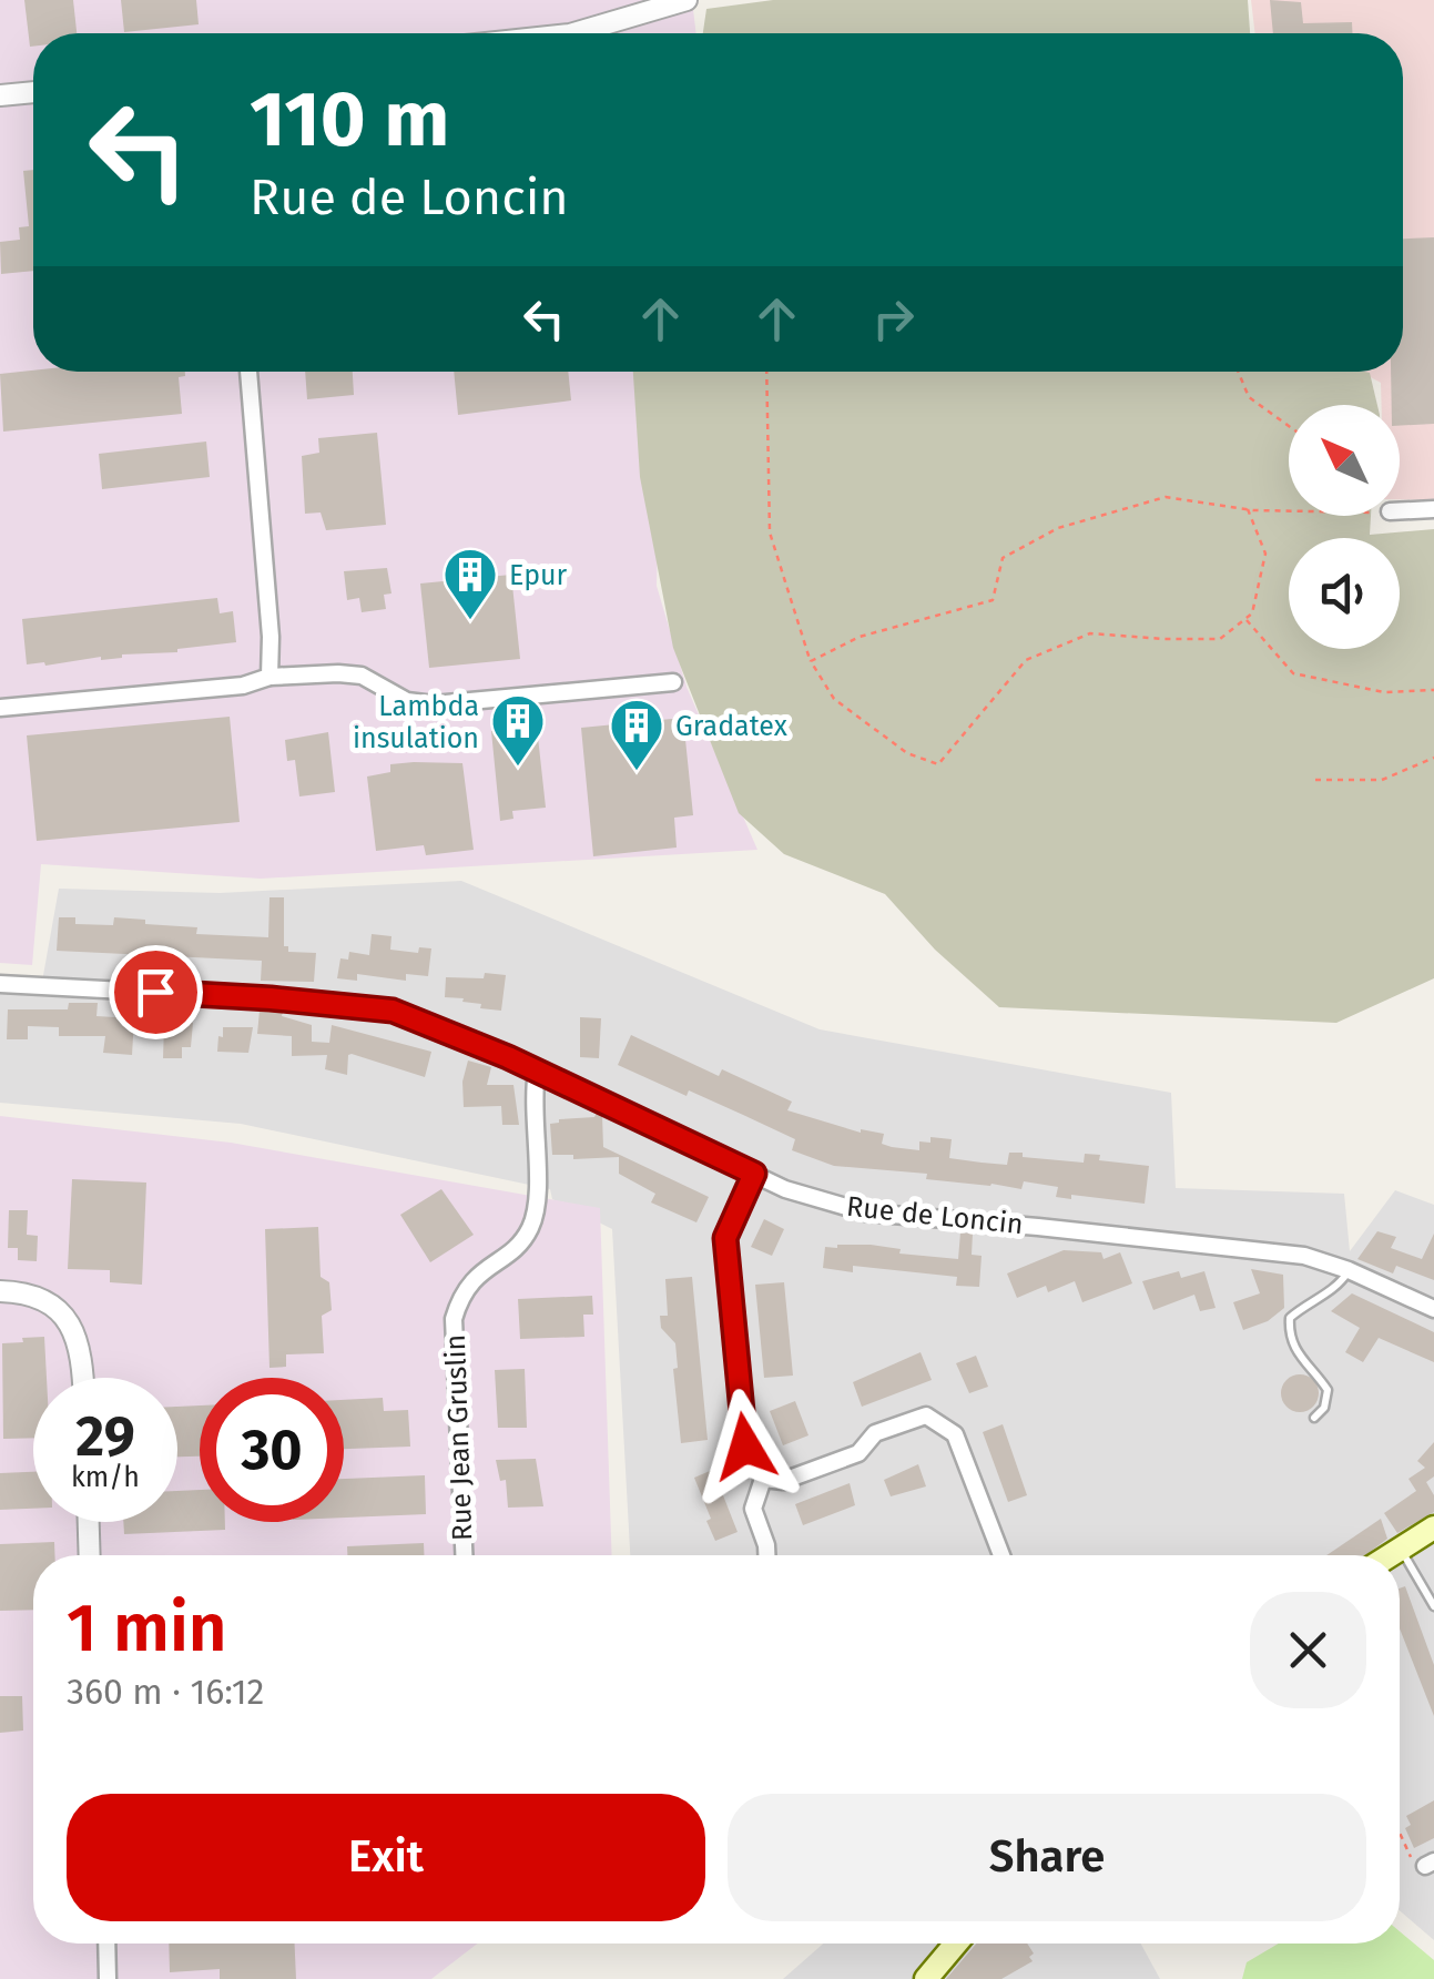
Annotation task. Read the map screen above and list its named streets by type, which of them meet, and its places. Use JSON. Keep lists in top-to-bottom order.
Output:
{
  "streets": {
    "street": ["Rue de Loncin", "Rue Jean Gruslin"]
  },
  "crossings": [
    ["Rue de Loncin", "Rue Jean Gruslin"]
  ],
  "places": {
    "building": ["Epur", "Lambda insulation", "Gradatex"]
  },
  "north": "top left",
  "page": {
    "turn": ["110 m", "Rue de Loncin"],
    "speed": "29 km/h",
    "limit": "30",
    "heading": ["1 min", "360 m · 16:12"],
    "buttons": ["Exit", "Share"]
  }
}
